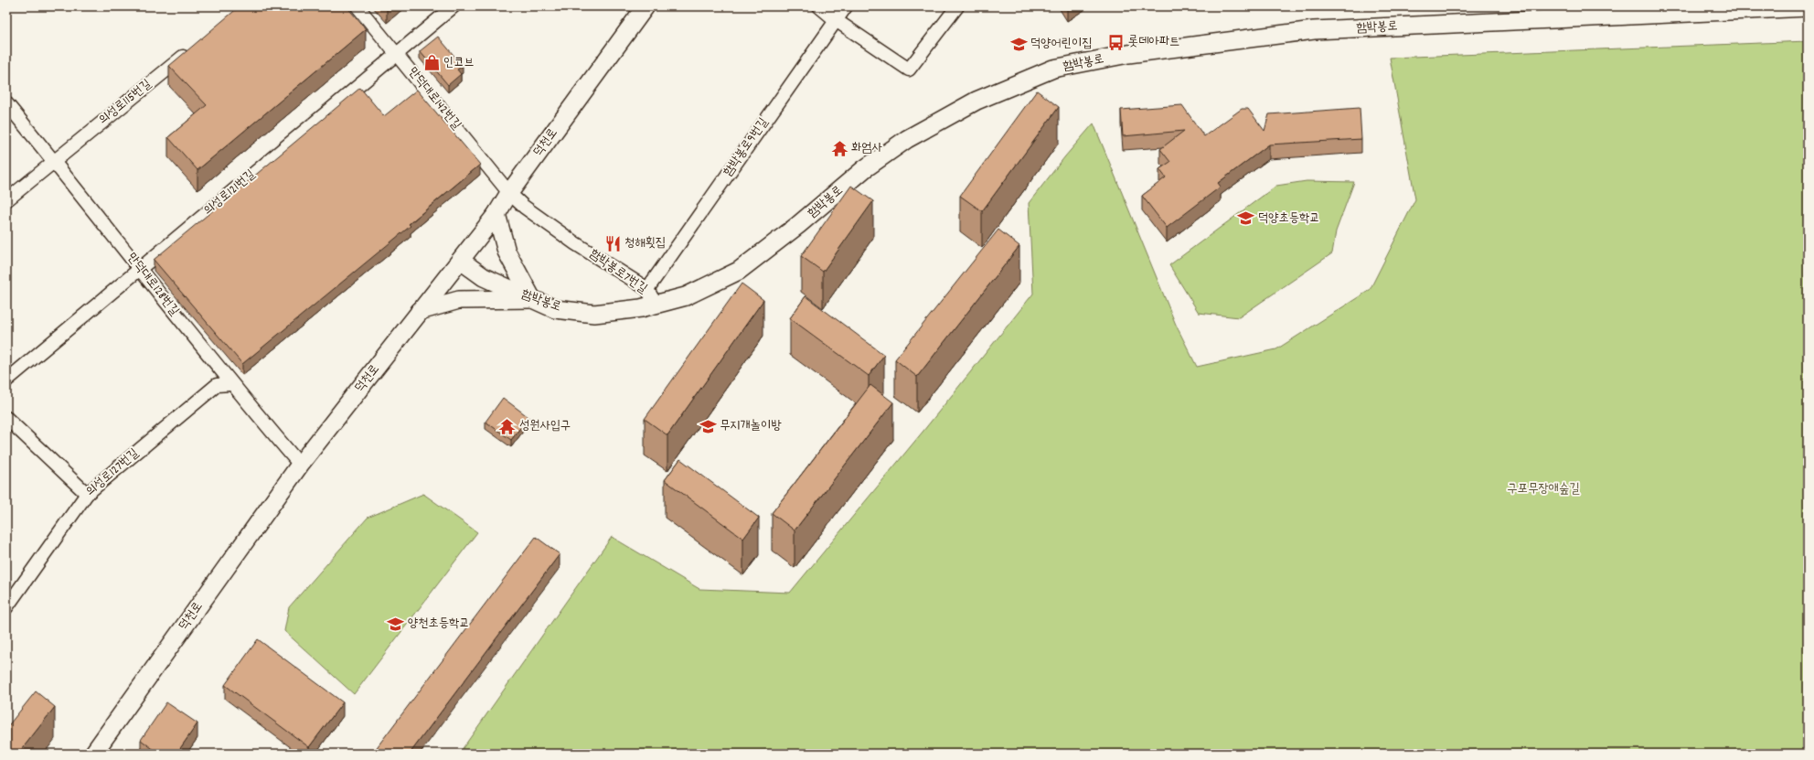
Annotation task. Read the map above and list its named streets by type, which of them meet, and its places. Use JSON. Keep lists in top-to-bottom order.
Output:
{
  "streets": {
    "main road": ["함박봉로", "덕천로"],
    "street": [
      "만덕대로142번길",
      "의성로115번길",
      "함박봉로9번길",
      "의성로121번길",
      "함박봉로7번길",
      "만덕대로128번길",
      "의성로127번길"
    ]
  },
  "crossings": [
    ["함박봉로", "덕천로"],
    ["함박봉로", "함박봉로7번길"],
    ["만덕대로142번길", "덕천로"],
    ["만덕대로142번길", "의성로121번길"],
    ["만덕대로142번길", "함박봉로7번길"],
    ["의성로115번길", "만덕대로128번길"],
    ["덕천로", "만덕대로128번길"],
    ["함박봉로9번길", "함박봉로7번길"],
    ["의성로121번길", "만덕대로128번길"],
    ["만덕대로128번길", "의성로127번길"]
  ],
  "parks": ["구포무장애숲길"],
  "places": {
    "bus stop": ["롯데아파트"],
    "school or university": [
      "덕양어린이집",
      "덕양초등학교",
      "무지개놀이방",
      "양천초등학교"
    ],
    "shop": ["인코브"],
    "temple": ["화엄사", "성원사입구"],
    "restaurant": ["청해횟집"]
  }
}
